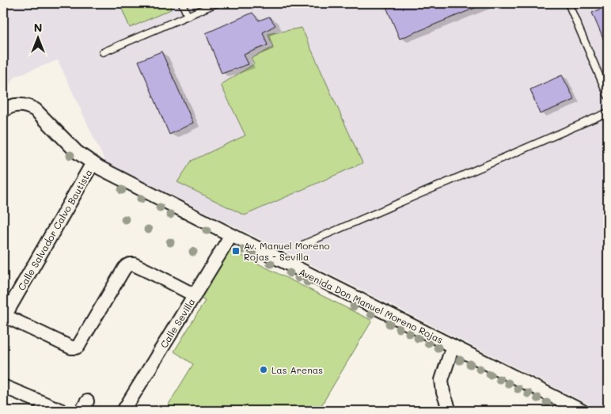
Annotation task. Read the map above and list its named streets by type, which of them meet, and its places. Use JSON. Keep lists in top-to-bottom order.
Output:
{
  "streets": {
    "street": ["Calle Salvador Calvo Bautista", "Avenida Don Manuel Moreno Rojas", "Calle Sevilla"]
  },
  "crossings": [
    ["Calle Salvador Calvo Bautista", "Avenida Don Manuel Moreno Rojas"],
    ["Avenida Don Manuel Moreno Rojas", "Calle Sevilla"]
  ],
  "places": {
    "transit": ["Av. Manuel Moreno Rojas - Sevilla"],
    "other": ["Las Arenas"]
  },
  "north": "top"
}
